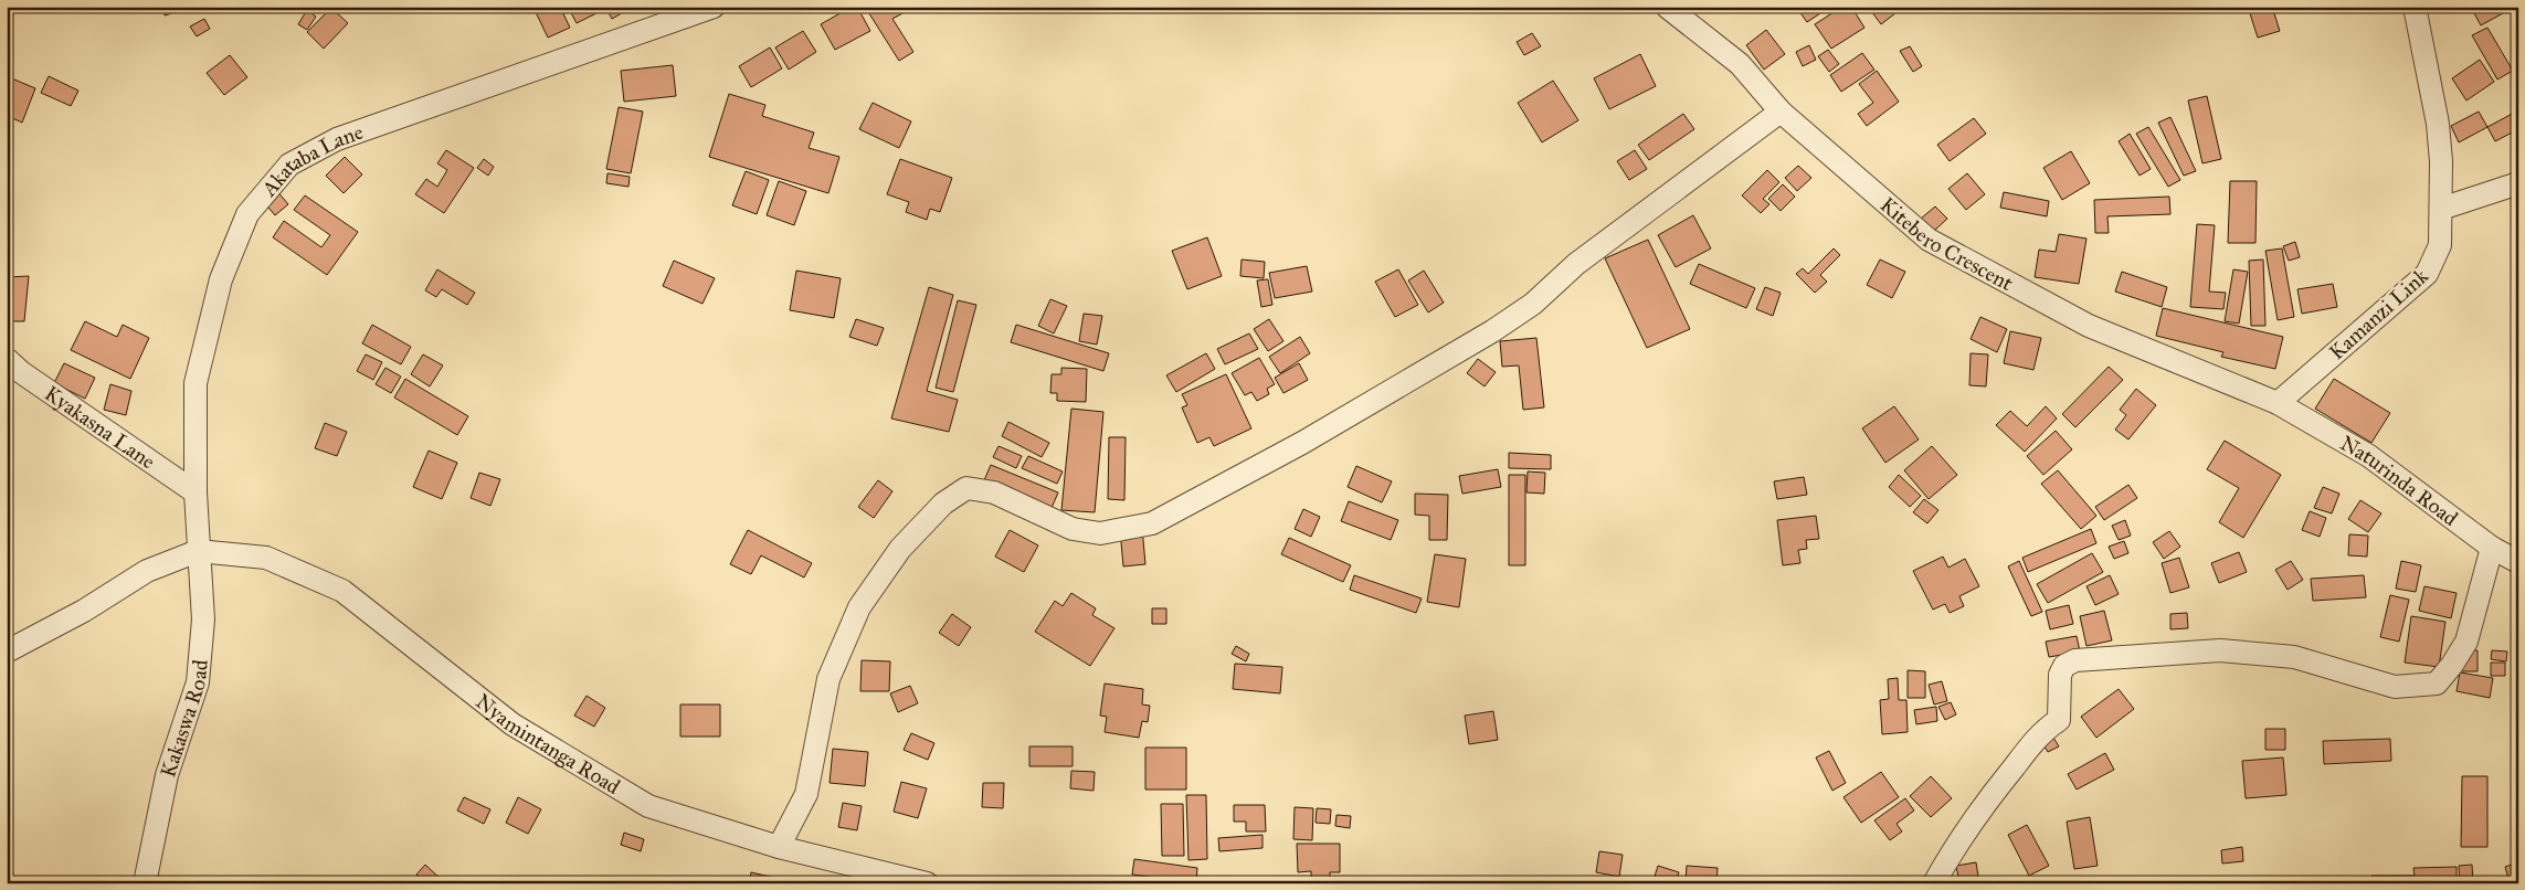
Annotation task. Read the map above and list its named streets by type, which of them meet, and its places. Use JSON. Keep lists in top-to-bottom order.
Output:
{
  "streets": {
    "street": [
      "Akataba Lane",
      "Kitebero Crescent",
      "Kamanzi Link",
      "Kyakasna Lane",
      "Naturinda Road",
      "Kakaswa Road",
      "Nyamintanga Road"
    ]
  },
  "crossings": [
    ["Akataba Lane", "Kyakasna Lane"],
    ["Akataba Lane", "Kakaswa Road"],
    ["Akataba Lane", "Nyamintanga Road"],
    ["Kitebero Crescent", "Kamanzi Link"],
    ["Kitebero Crescent", "Naturinda Road"],
    ["Kamanzi Link", "Naturinda Road"],
    ["Kakaswa Road", "Nyamintanga Road"]
  ]
}
